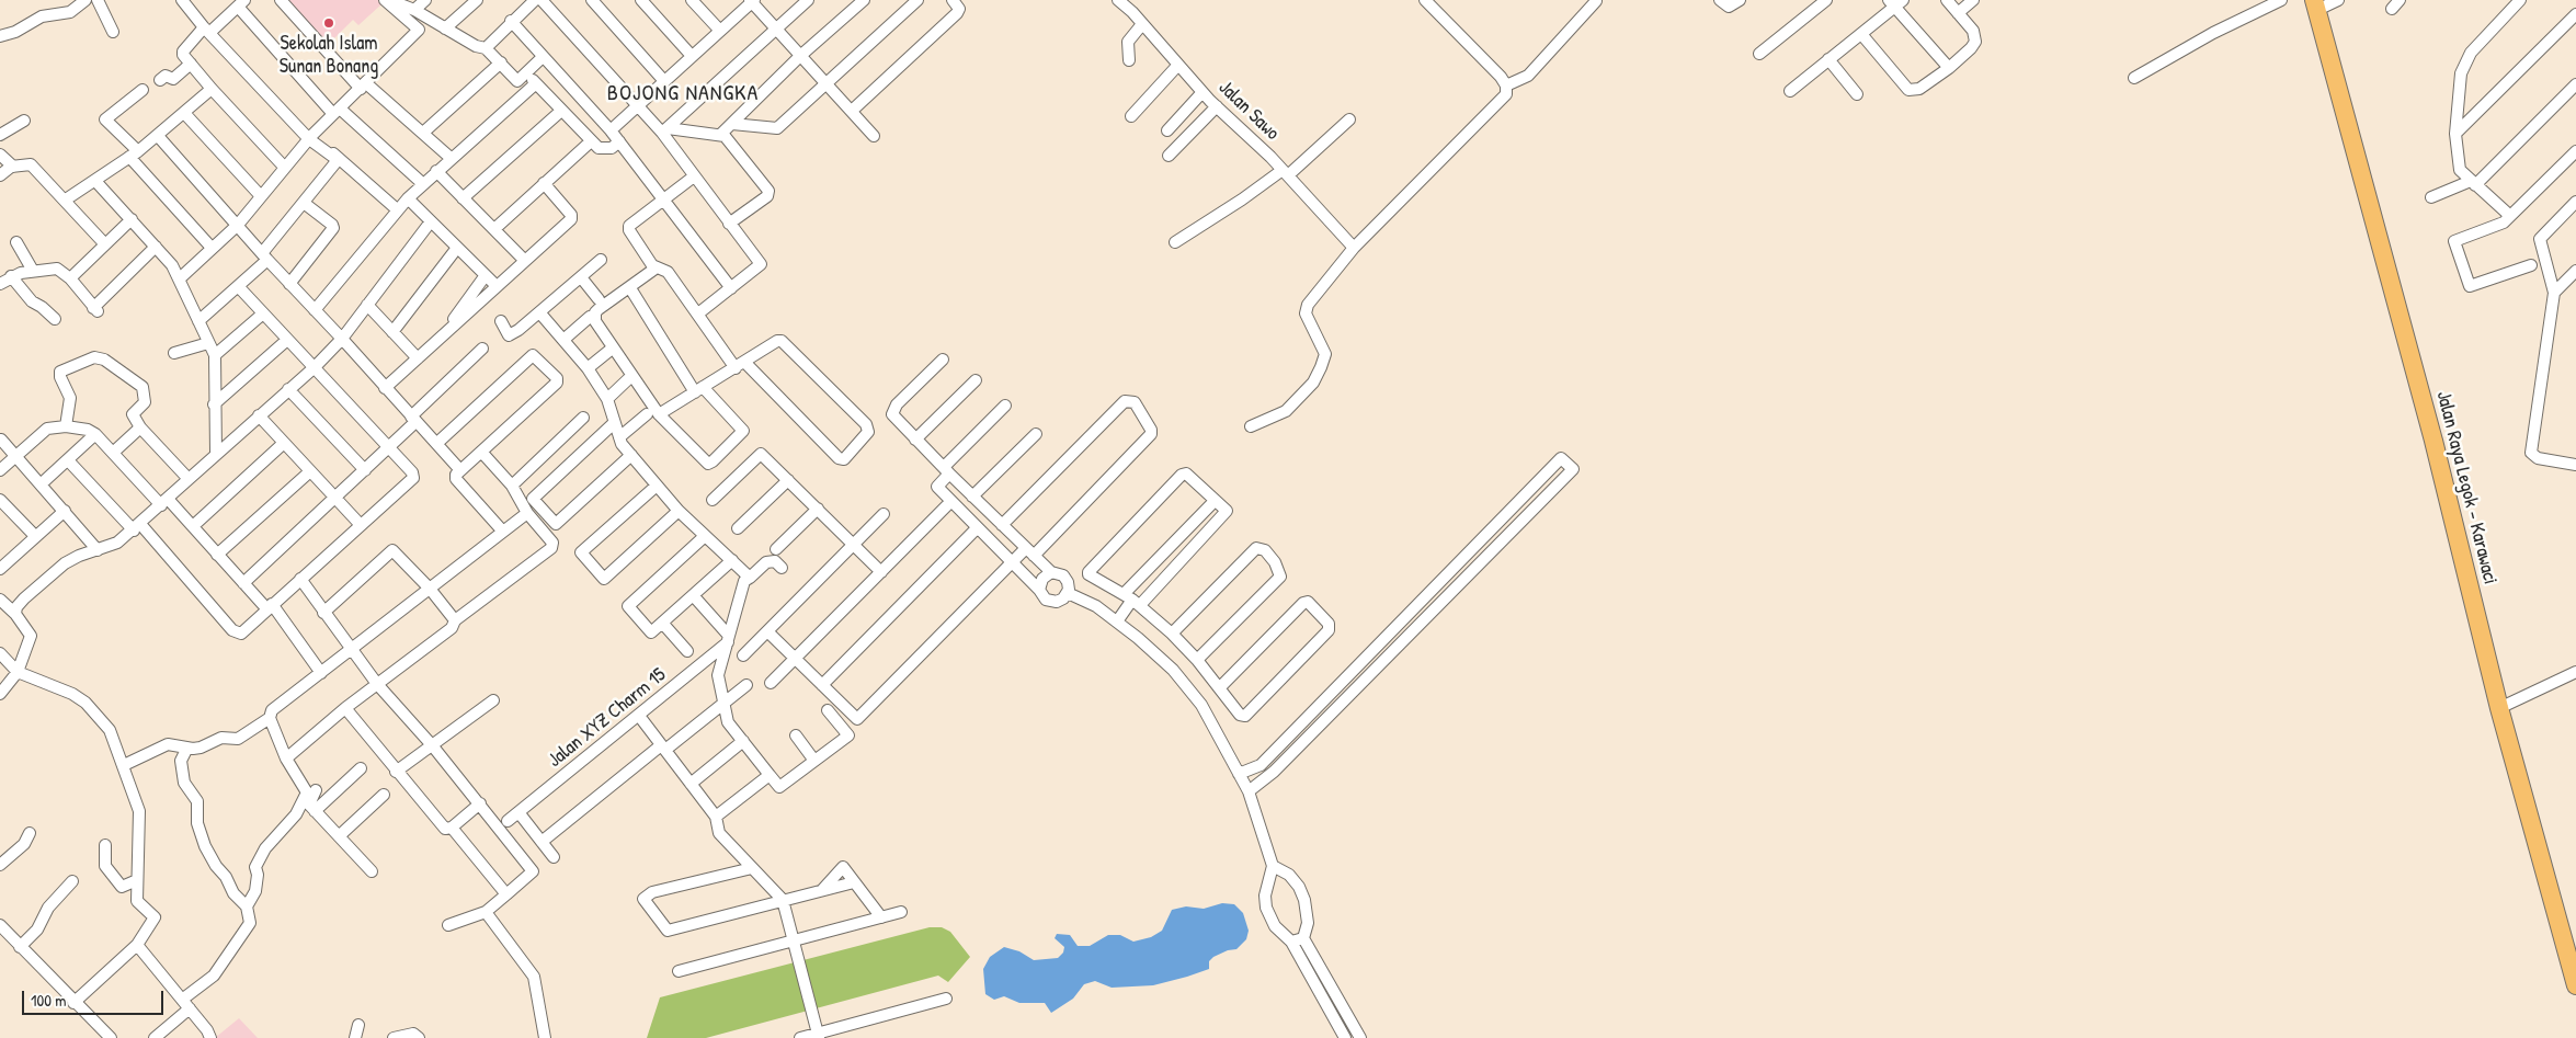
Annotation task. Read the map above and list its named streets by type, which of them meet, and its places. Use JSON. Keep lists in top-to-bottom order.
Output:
{
  "streets": {
    "main road": ["Jalan Raya Legok - Karawaci"],
    "street": ["Jalan Sawo", "Jalan XYZ Charm 15"]
  },
  "districts": ["BOJONG NANGKA"],
  "places": ["Sekolah Islam Sunan Bonang"],
  "scale_bar": "100 m"
}
